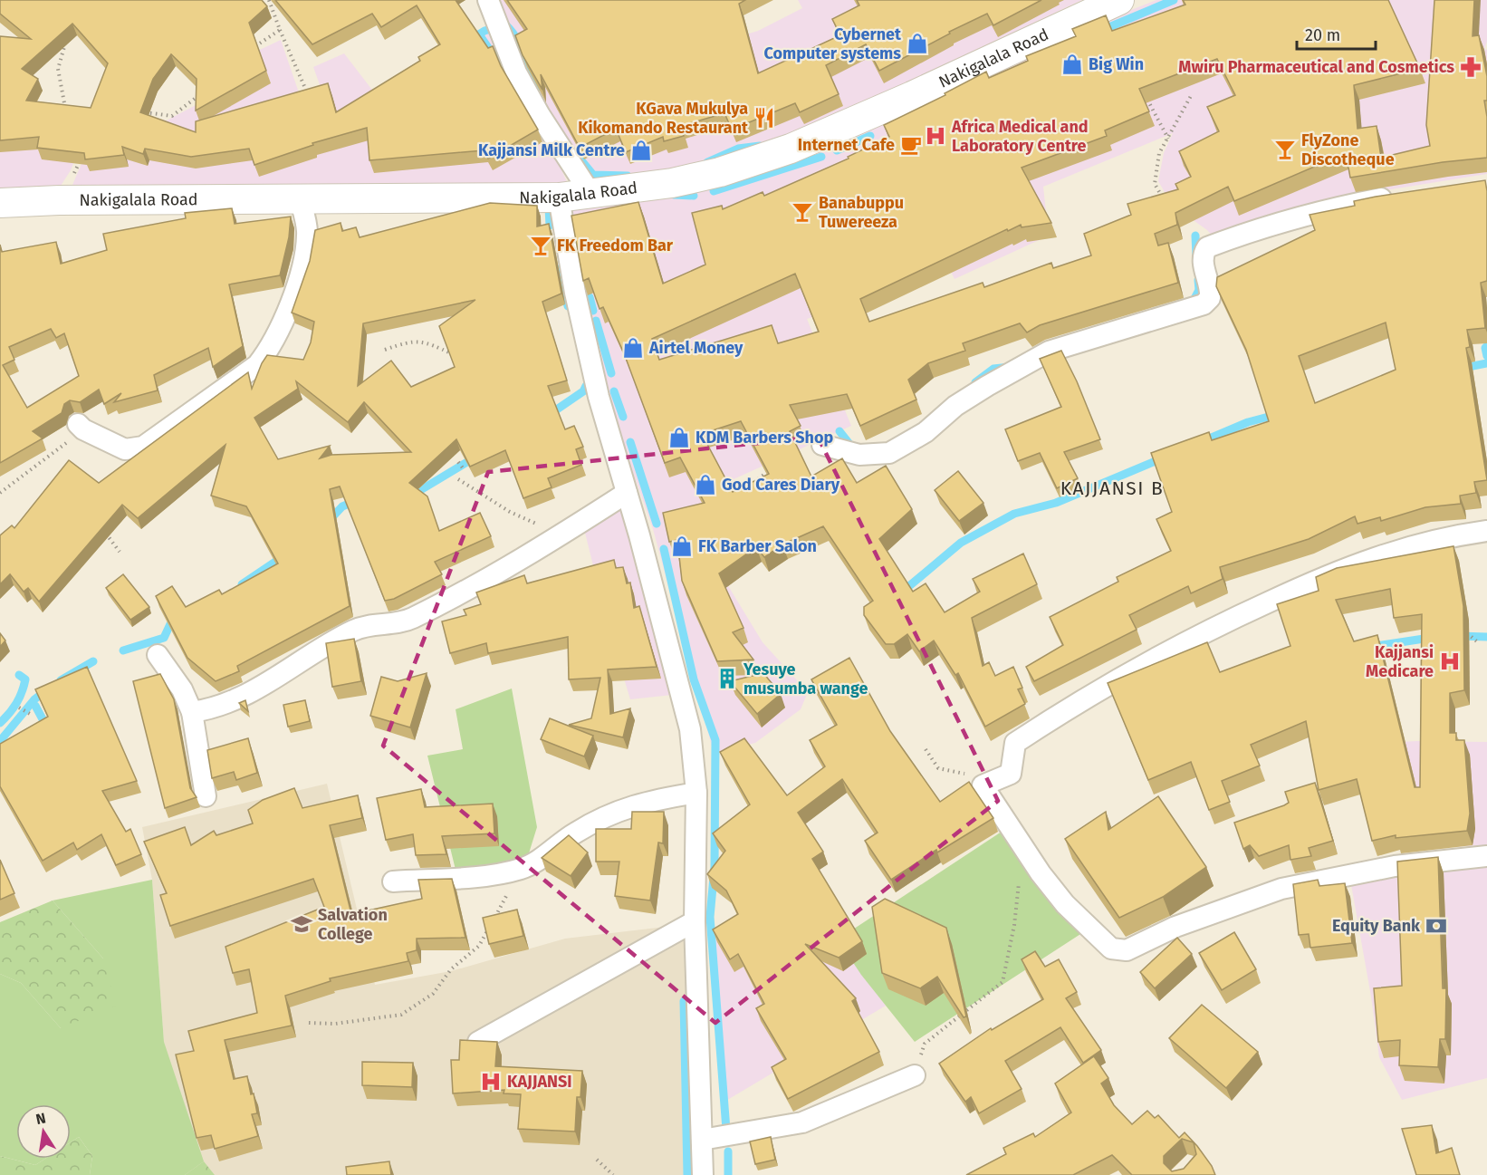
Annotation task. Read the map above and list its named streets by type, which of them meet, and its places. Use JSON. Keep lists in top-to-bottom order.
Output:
{
  "streets": {
    "street": ["Nakigalala Road"]
  },
  "districts": ["KAJJANSI B"],
  "places": {
    "shop": [
      "Cybernet Computer systems",
      "Big Win",
      "Kajjansi Milk Centre",
      "Airtel Money",
      "KDM Barbers Shop",
      "God Cares Diary",
      "FK Barber Salon"
    ],
    "pharmacy": ["Mwiru Pharmaceutical and Cosmetics"],
    "restaurant": ["KGava Mukulya Kikomando Restaurant"],
    "hospital": ["Africa Medical and Laboratory Centre", "Kajjansi Medicare", "KAJJANSI"],
    "cafe": ["Internet Cafe"],
    "bar": ["FlyZone Discotheque", "Banabuppu Tuwereeza", "FK Freedom Bar"],
    "building": ["Yesuye musumba wange"],
    "school or university": ["Salvation College"],
    "bank": ["Equity Bank"]
  },
  "scale_bar": "20 m",
  "north": "top"
}
